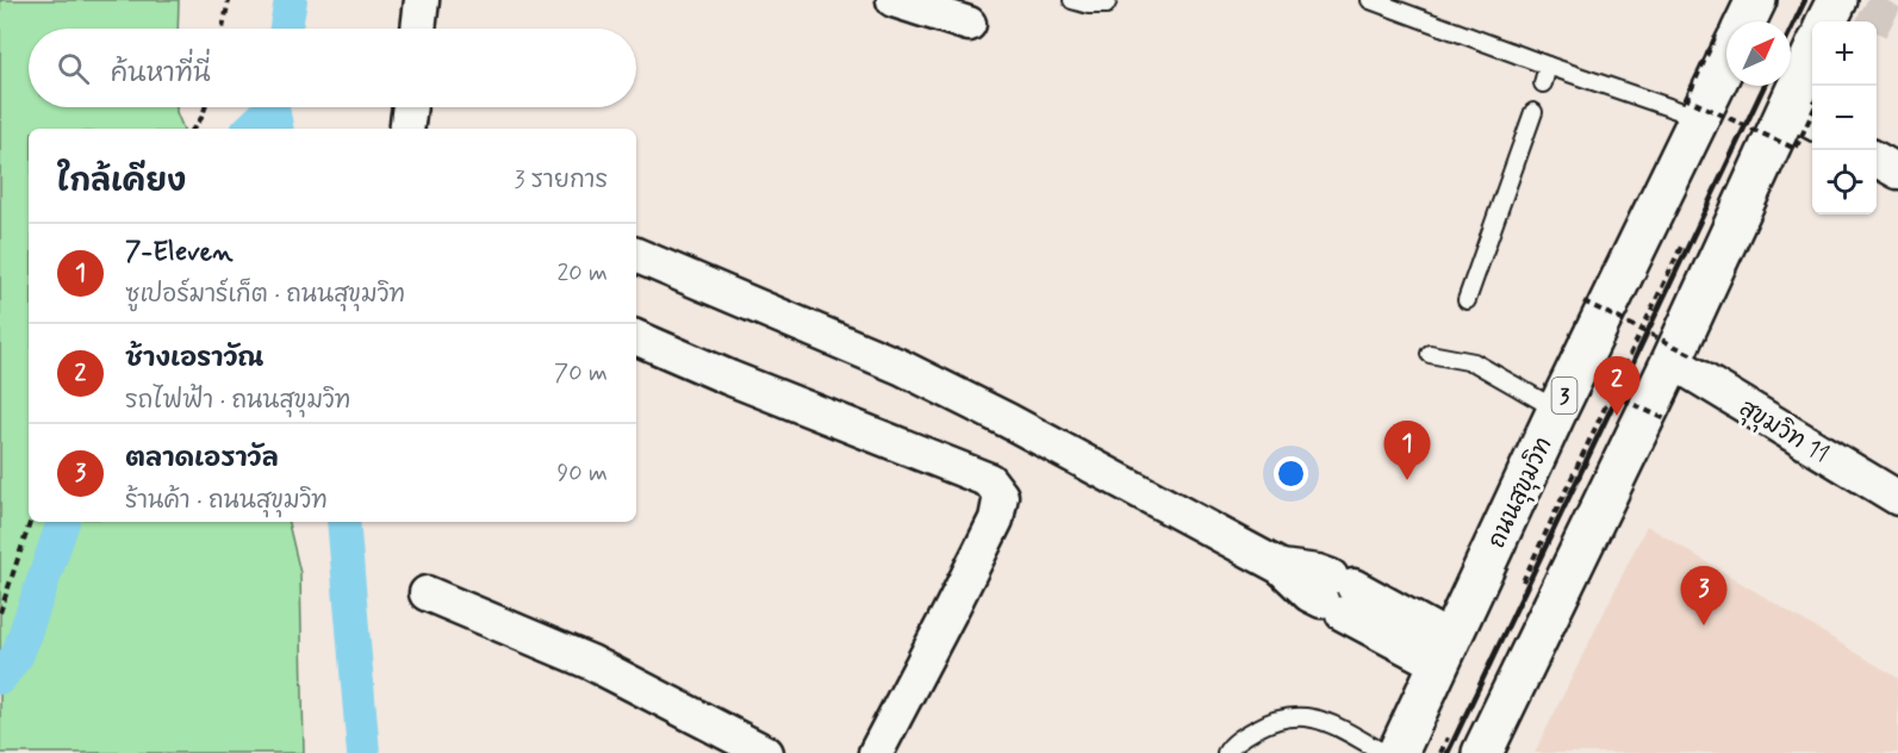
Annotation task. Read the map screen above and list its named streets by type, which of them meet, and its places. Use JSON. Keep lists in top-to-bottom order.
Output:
{
  "streets": {
    "highway": ["3", "ถนนสุขุมวิท"],
    "street": ["สุขุมวิท 11"]
  },
  "north": "top right",
  "page": {
    "map_buttons": ["+", "−"],
    "search": "ค้นหาที่นี่",
    "heading": ["ใกล้เคียง", "3 รายการ"],
    "list": [
      {
        "mark": "1",
        "name": "7-Eleven",
        "note": "ซูเปอร์มาร์เก็ต · ถนนสุขุมวิท",
        "value": "20 m"
      },
      {
        "mark": "2",
        "name": "ช้างเอราวัณ",
        "note": "รถไฟฟ้า · ถนนสุขุมวิท",
        "value": "70 m"
      },
      {
        "mark": "3",
        "name": "ตลาดเอราวัล",
        "note": "ร้านค้า · ถนนสุขุมวิท",
        "value": "90 m"
      }
    ],
    "pins": ["2", "1", "3"]
  }
}
